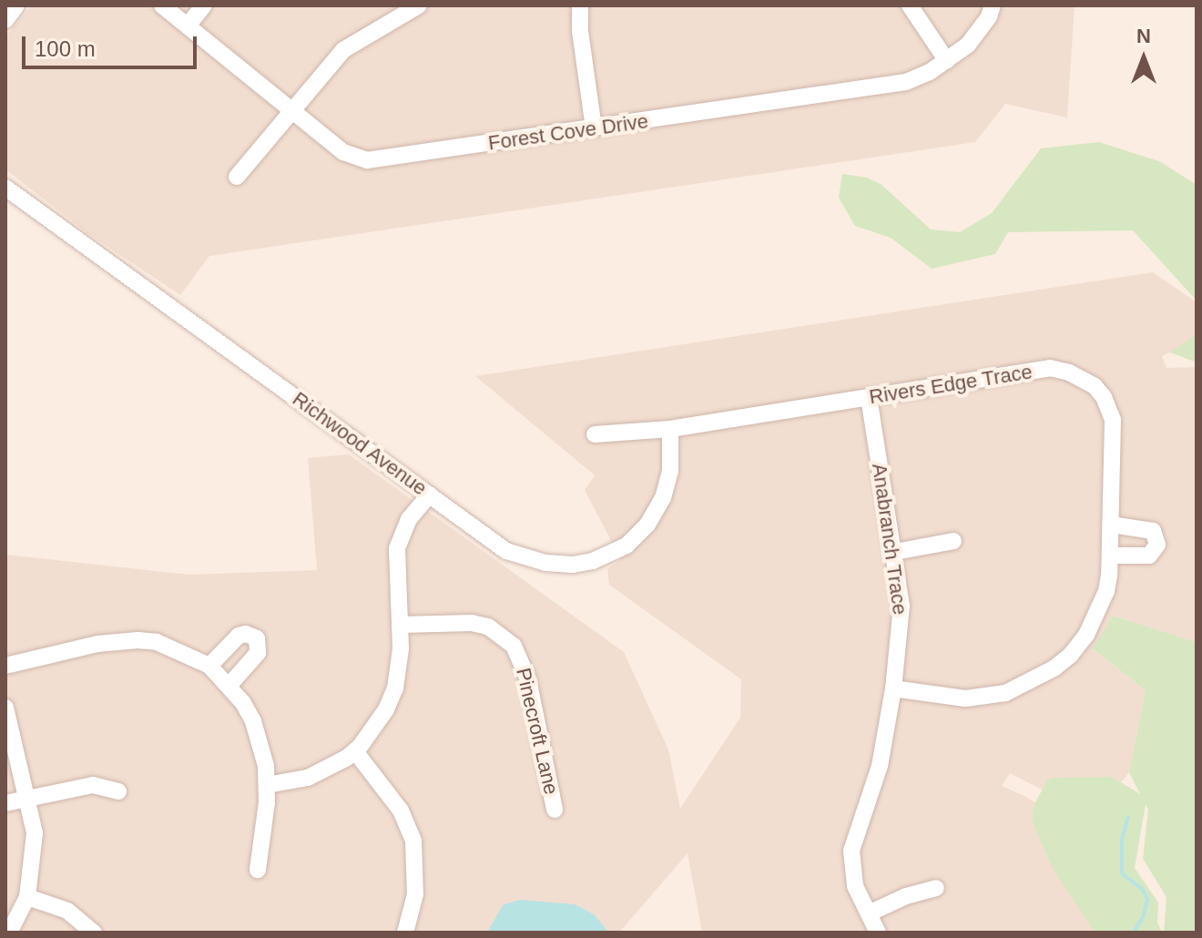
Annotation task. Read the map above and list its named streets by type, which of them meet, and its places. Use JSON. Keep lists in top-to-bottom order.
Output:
{
  "streets": {
    "street": [
      "Forest Cove Drive",
      "Rivers Edge Trace",
      "Richwood Avenue",
      "Anabranch Trace",
      "Pinecroft Lane"
    ]
  },
  "crossings": [
    ["Rivers Edge Trace", "Richwood Avenue"],
    ["Rivers Edge Trace", "Anabranch Trace"]
  ],
  "scale_bar": "100 m",
  "north": "top"
}
